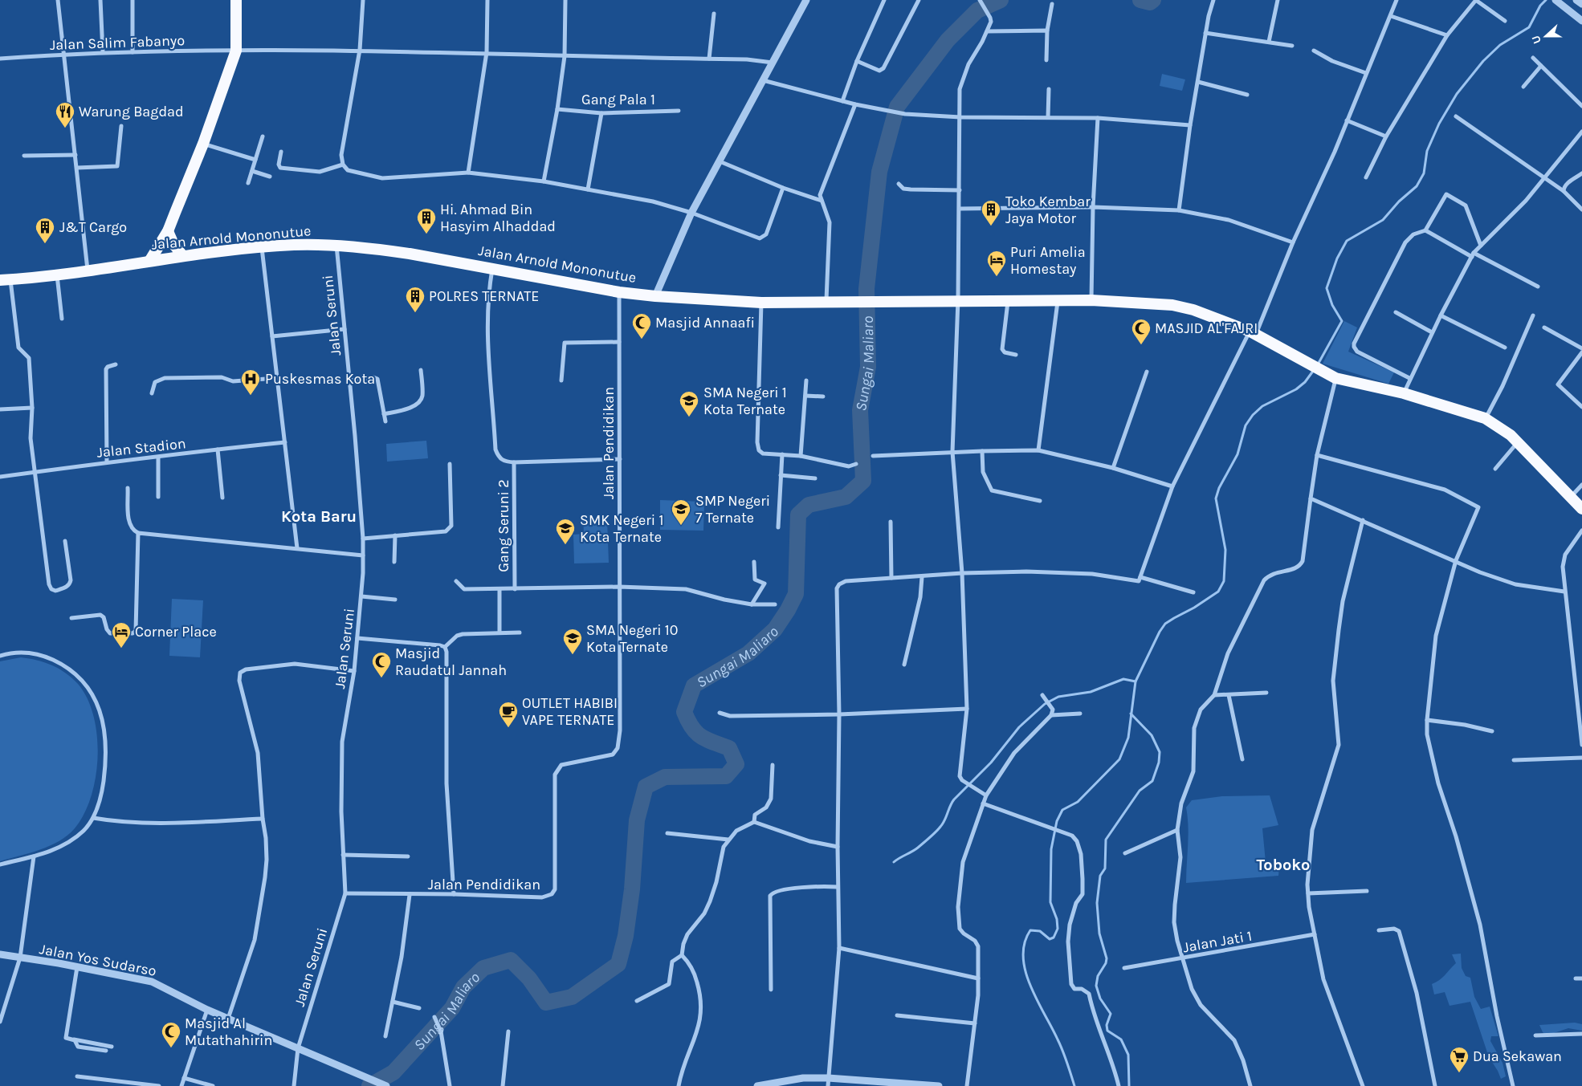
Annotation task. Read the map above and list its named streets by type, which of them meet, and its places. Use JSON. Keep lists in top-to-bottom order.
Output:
{
  "streets": {
    "highway": ["Jalan Arnold Mononutue"],
    "street": [
      "Jalan Salim Fabanyo",
      "Gang Pala 1",
      "Jalan Seruni",
      "Jalan Pendidikan",
      "Jalan Stadion",
      "Gang Seruni 2",
      "Jalan Jati 1",
      "Jalan Yos Sudarso"
    ]
  },
  "crossings": [
    ["Jalan Arnold Mononutue", "Jalan Seruni"],
    ["Jalan Arnold Mononutue", "Jalan Pendidikan"],
    ["Jalan Seruni", "Jalan Pendidikan"],
    ["Jalan Seruni", "Jalan Yos Sudarso"]
  ],
  "districts": ["Kota Baru", "Toboko"],
  "water": ["Sungai Maliaro"],
  "places": {
    "restaurant": ["Warung Bagdad"],
    "building": [
      "Toko Kembar Jaya Motor",
      "Hi. Ahmad Bin Hasyim Alhaddad",
      "J&T Cargo",
      "POLRES TERNATE"
    ],
    "hotel": ["Puri Amelia Homestay", "Corner Place"],
    "mosque": [
      "Masjid Annaafi",
      "MASJID AL'FAJRI",
      "Masjid Raudatul Jannah",
      "Masjid Al Mutathahirin"
    ],
    "hospital": ["Puskesmas Kota"],
    "school or university": [
      "SMA Negeri 1 Kota Ternate",
      "SMP Negeri 7 Ternate",
      "SMK Negeri 1 Kota Ternate",
      "SMA Negeri 10 Kota Ternate"
    ],
    "cafe": ["OUTLET HABIBI VAPE TERNATE"],
    "supermarket": ["Dua Sekawan"]
  },
  "north": "left"
}
